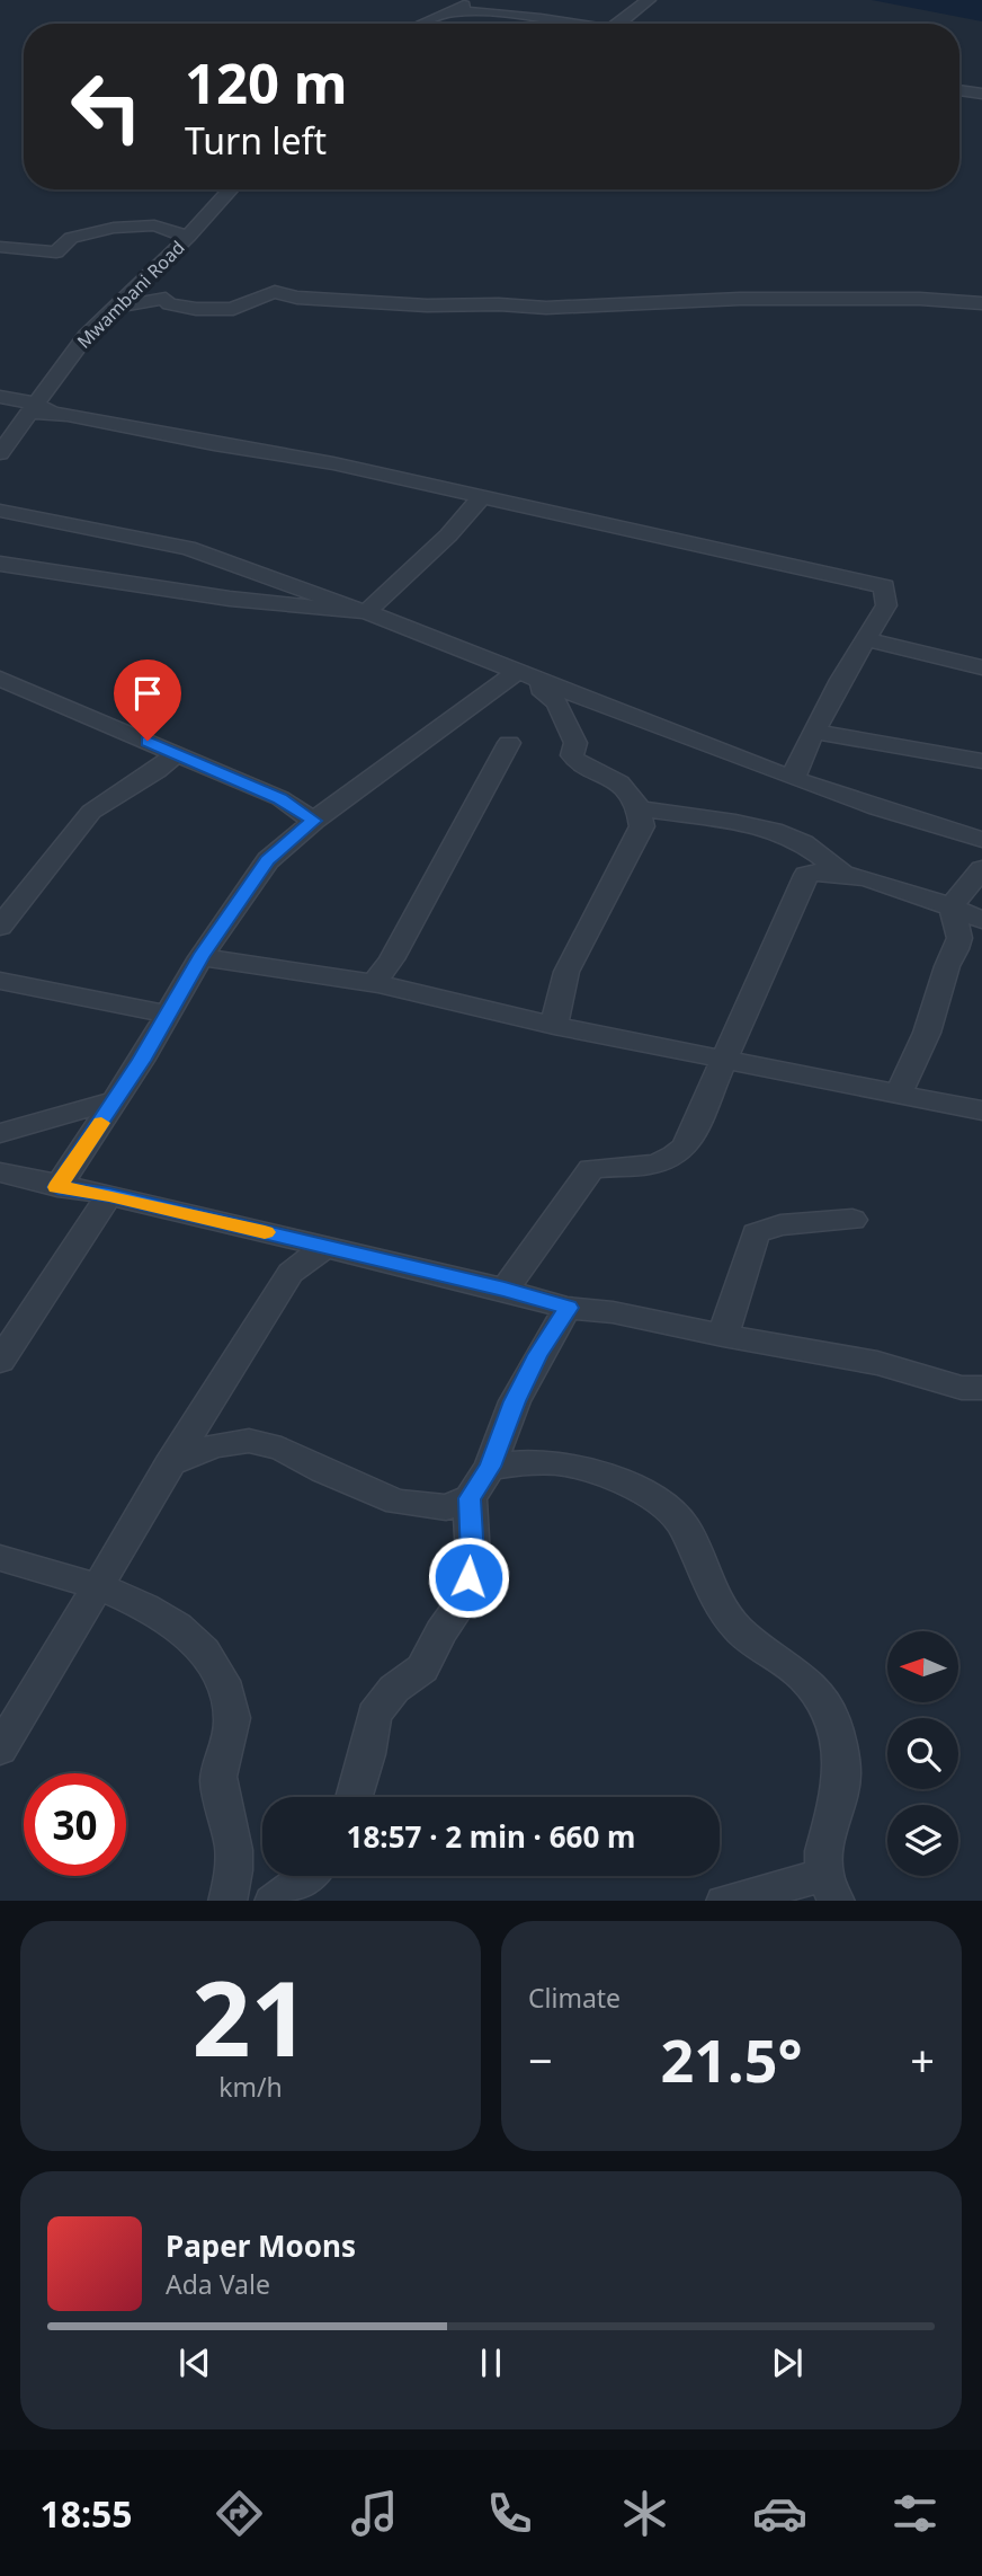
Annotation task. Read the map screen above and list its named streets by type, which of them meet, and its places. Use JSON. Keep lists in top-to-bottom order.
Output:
{
  "streets": {
    "street": ["Mwambani Road"]
  },
  "north": "left",
  "page": {
    "turn": ["120 m", "Turn left"],
    "limit": "30",
    "trip": "18:57 · 2 min · 660 m",
    "tile": [
      ["21", "km/h"],
      "Climate"
    ],
    "heat": ["−", "21.5°", "+"],
    "song": ["Paper Moons", "Ada Vale"],
    "tabs": "18:55"
  }
}
